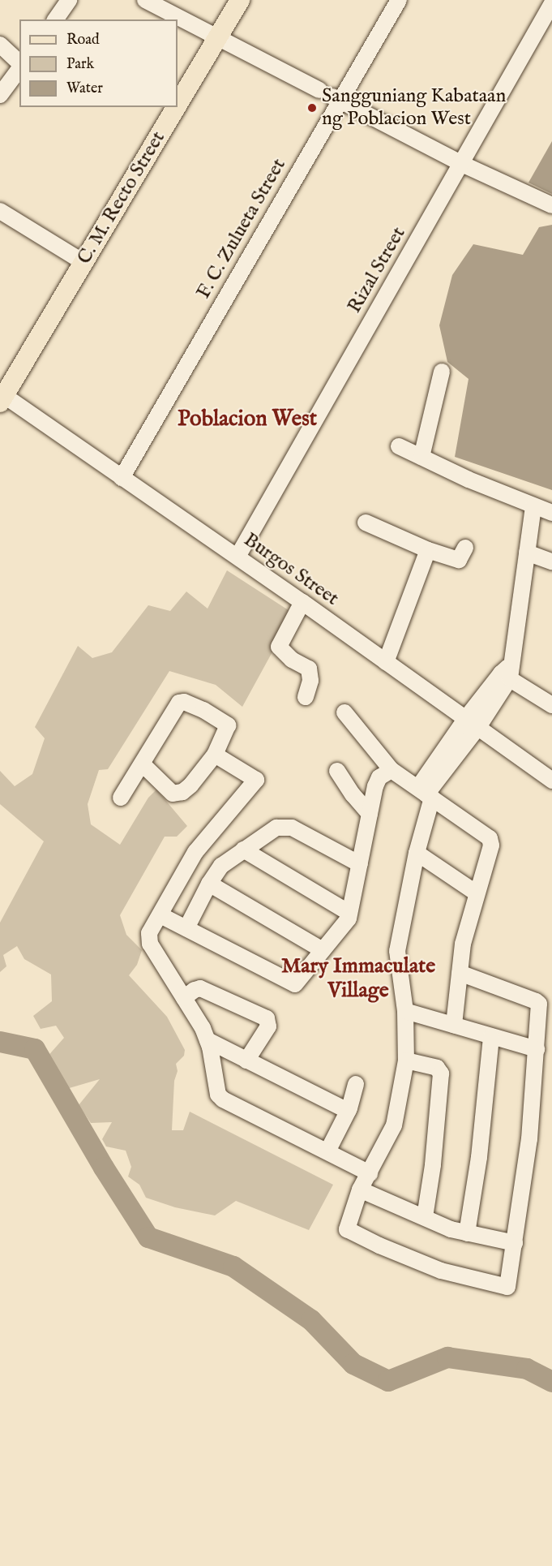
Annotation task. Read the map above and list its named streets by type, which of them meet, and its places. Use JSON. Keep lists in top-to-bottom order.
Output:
{
  "streets": {
    "main road": ["C. M. Recto Street"],
    "street": ["F. C. Zulueta Street", "Rizal Street", "Burgos Street"]
  },
  "crossings": [
    ["C. M. Recto Street", "Burgos Street"],
    ["F. C. Zulueta Street", "Burgos Street"],
    ["Rizal Street", "Burgos Street"]
  ],
  "districts": ["Poblacion West", "Mary Immaculate Village"],
  "places": ["Sangguniang Kabataan ng Poblacion West"],
  "legend": ["Road", "Park", "Water"]
}
